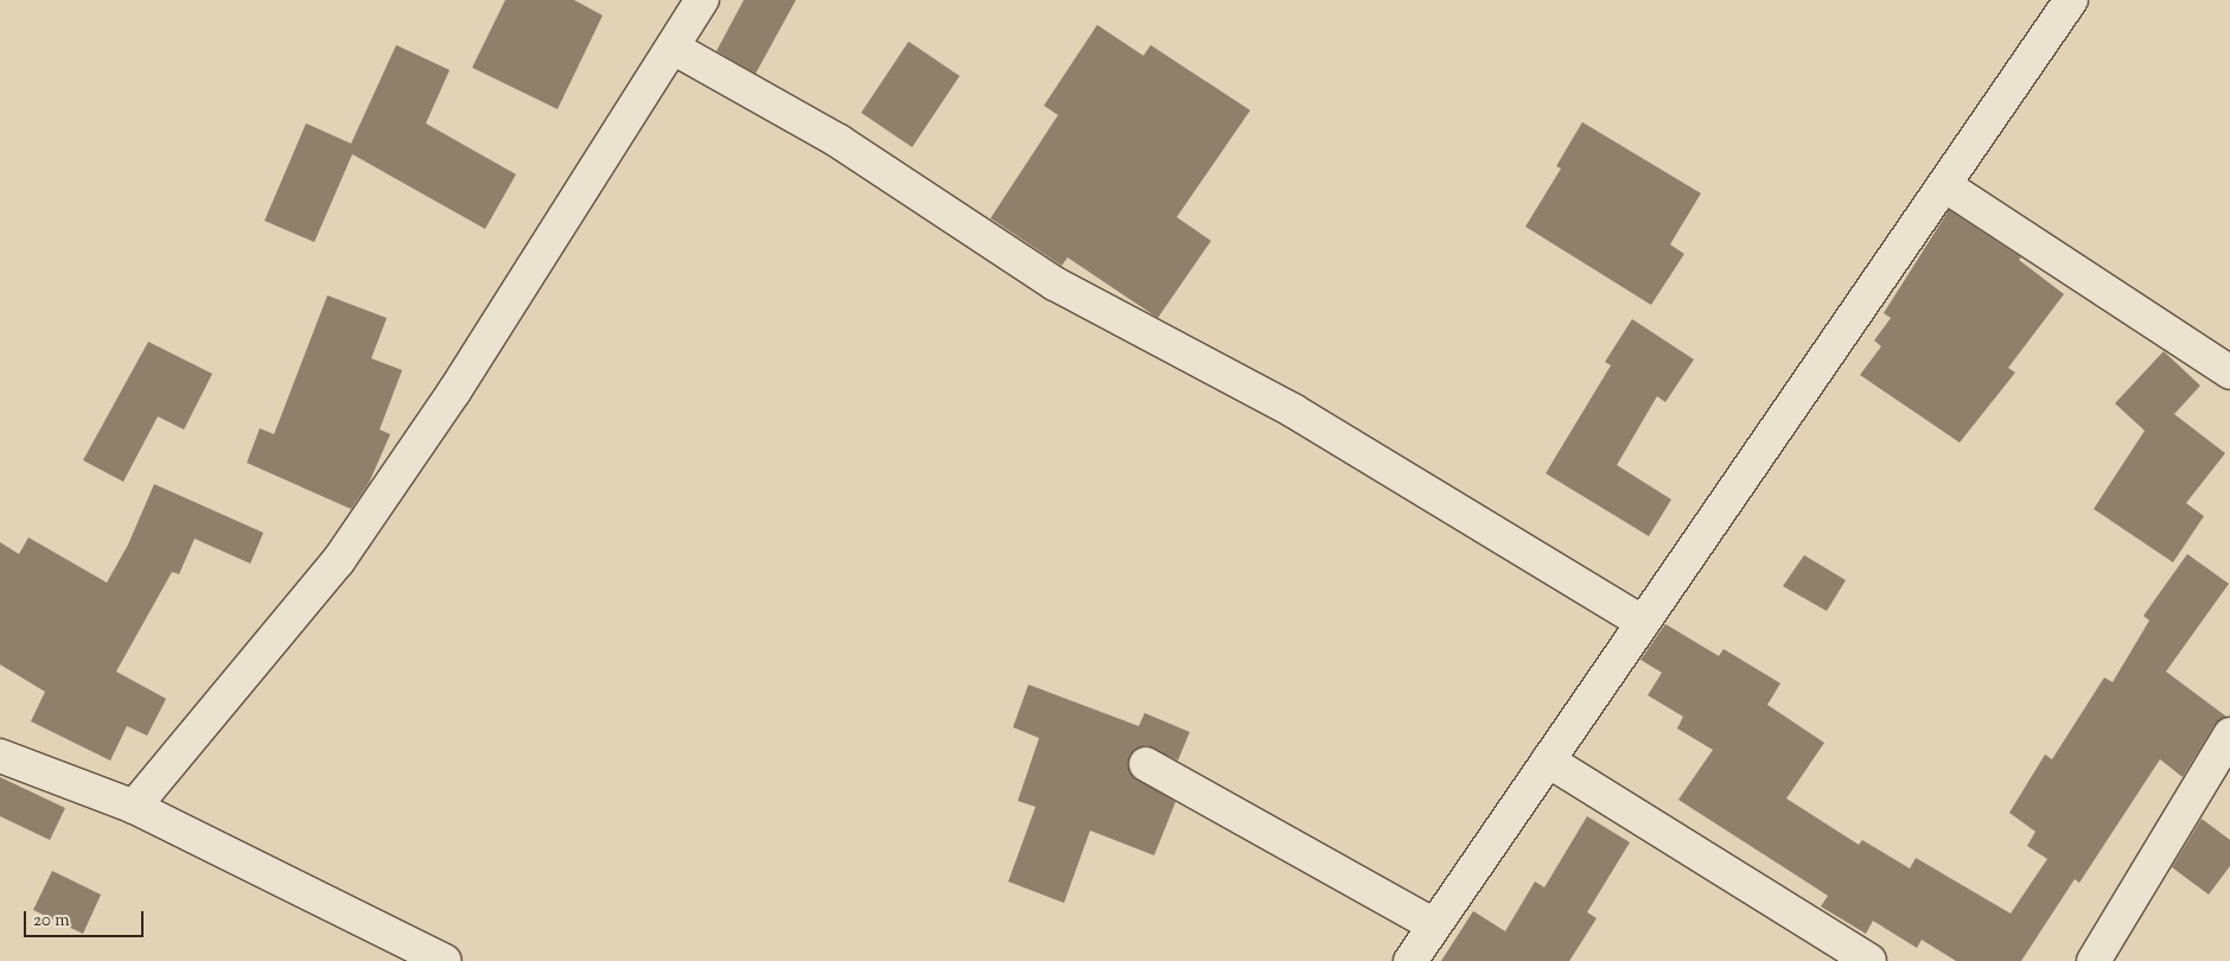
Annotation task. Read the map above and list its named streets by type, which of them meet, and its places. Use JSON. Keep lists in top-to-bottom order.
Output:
{
  "scale_bar": "20 m"
}
